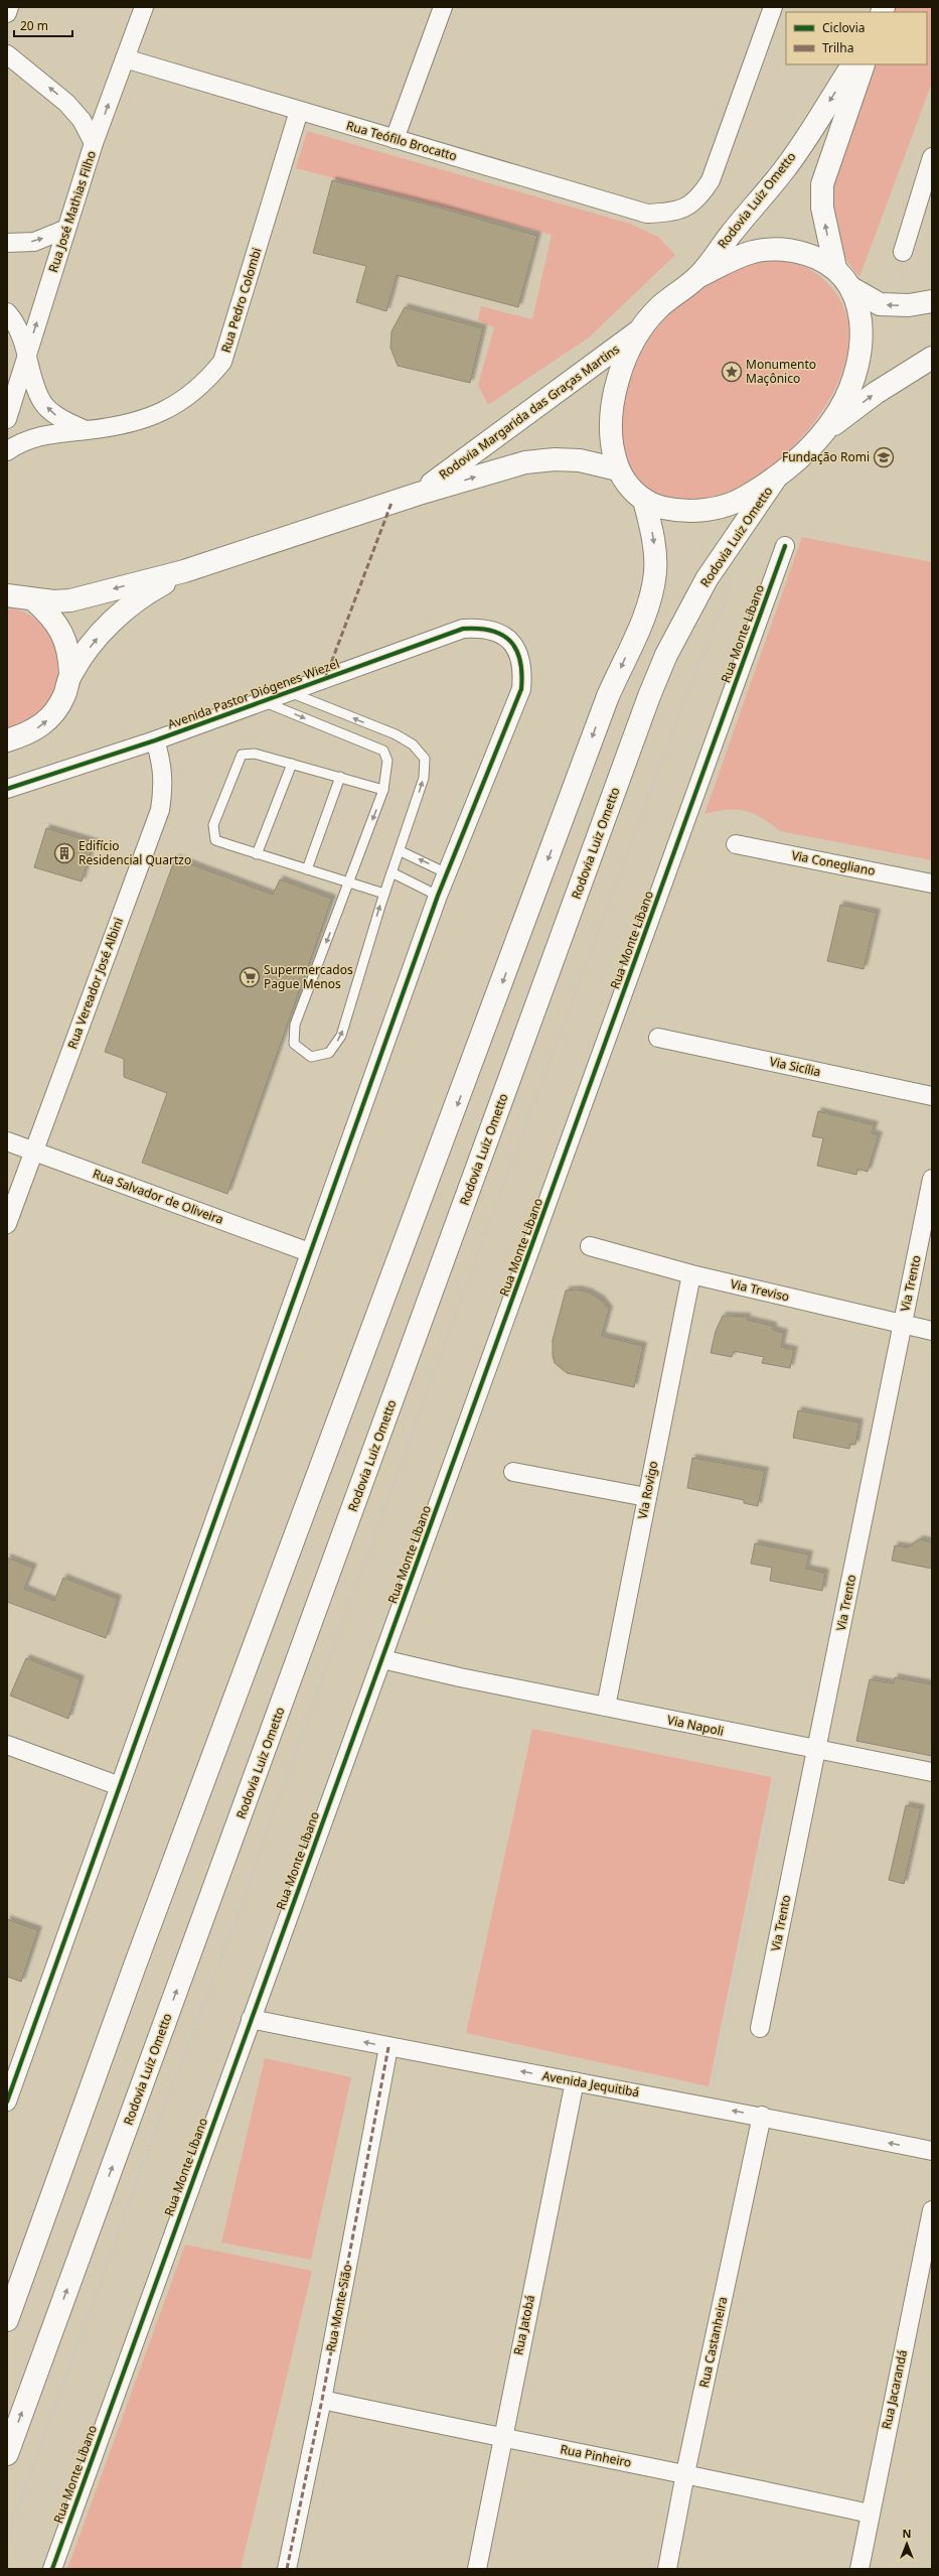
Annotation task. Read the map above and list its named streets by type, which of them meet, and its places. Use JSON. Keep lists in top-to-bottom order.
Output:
{
  "streets": {
    "main road": ["Rodovia Luiz Ometto", "Rodovia Margarida das Graças Martins"],
    "street": [
      "Rua Teófilo Brocatto",
      "Rua José Mathias Filho",
      "Rua Pedro Colombi",
      "Rua Monte Líbano",
      "Avenida Pastor Diógenes Wiezel",
      "Via Conegliano",
      "Rua Vereador José Albini",
      "Via Sicília",
      "Rua Salvador de Oliveira",
      "Via Trento",
      "Via Treviso",
      "Via Rovigo",
      "Via Napoli",
      "Avenida Jequitibá",
      "Rua Monte Sião",
      "Rua Jatobá",
      "Rua Castanheira",
      "Rua Jacarandá",
      "Rua Pinheiro"
    ]
  },
  "crossings": [
    ["Rua Teófilo Brocatto", "Rua José Mathias Filho"],
    ["Rua Teófilo Brocatto", "Rua Pedro Colombi"],
    ["Rua Monte Líbano", "Via Napoli"],
    ["Rua Monte Líbano", "Avenida Jequitibá"],
    ["Avenida Pastor Diógenes Wiezel", "Rua Vereador José Albini"],
    ["Rua Vereador José Albini", "Rua Salvador de Oliveira"],
    ["Via Trento", "Via Treviso"],
    ["Via Trento", "Via Napoli"],
    ["Via Treviso", "Via Rovigo"],
    ["Via Rovigo", "Via Napoli"],
    ["Avenida Jequitibá", "Rua Monte Sião"],
    ["Avenida Jequitibá", "Rua Jatobá"],
    ["Avenida Jequitibá", "Rua Castanheira"],
    ["Rua Monte Sião", "Rua Pinheiro"],
    ["Rua Jatobá", "Rua Pinheiro"],
    ["Rua Castanheira", "Rua Pinheiro"],
    ["Rua Jacarandá", "Rua Pinheiro"]
  ],
  "one_way": ["Rua José Mathias Filho", "Avenida Jequitibá"],
  "places": {
    "place": ["Monumento Maçônico"],
    "school or university": ["Fundação Romi"],
    "building": ["Edifício Residencial Quartzo"],
    "supermarket": ["Supermercados Pague Menos"]
  },
  "legend": ["Ciclovia", "Trilha"],
  "scale_bar": "20 m",
  "north": "top"
}
